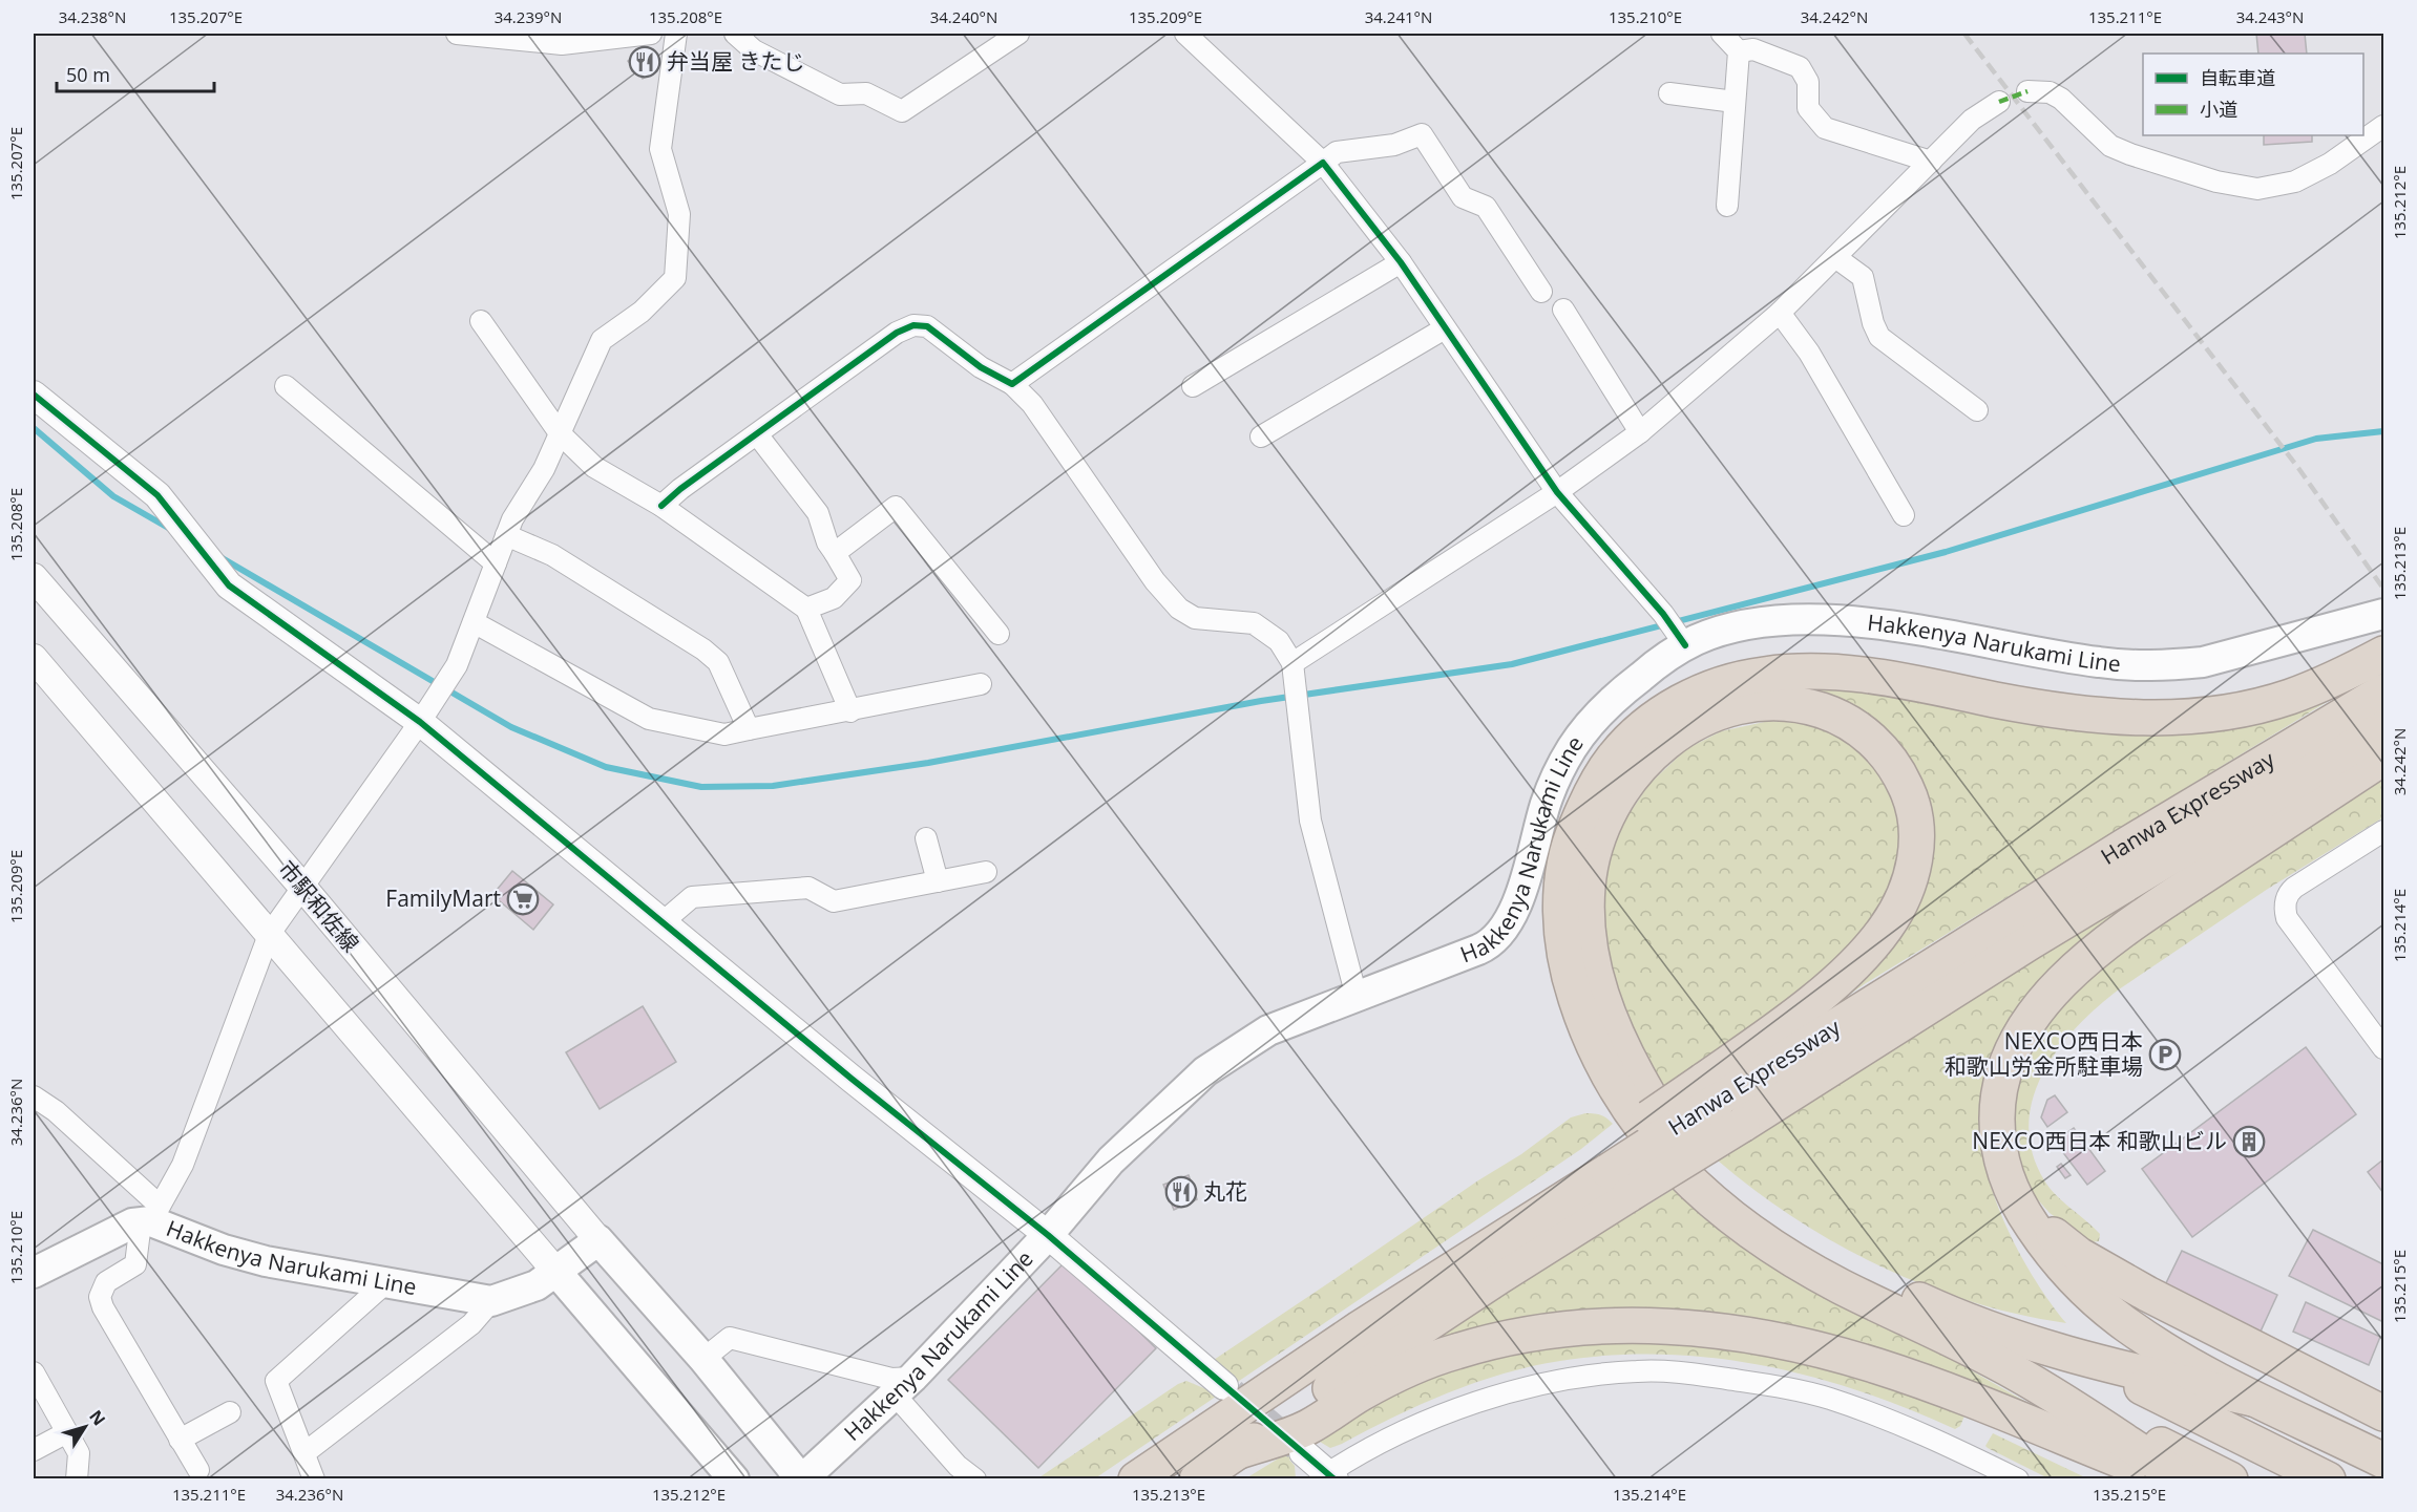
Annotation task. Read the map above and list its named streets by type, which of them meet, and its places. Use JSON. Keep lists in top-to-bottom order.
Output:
{
  "streets": {
    "highway": ["Hanwa Expressway"],
    "main road": ["Hakkenya Narukami Line"],
    "street": ["市駅和佐線"]
  },
  "crossings": [
    ["Hakkenya Narukami Line", "市駅和佐線"]
  ],
  "places": {
    "restaurant": ["弁当屋 きたじ", "丸花"],
    "supermarket": ["FamilyMart"],
    "parking": ["NEXCO西日本 和歌山労金所駐車場"],
    "building": ["NEXCO西日本 和歌山ビル"]
  },
  "legend": ["自転車道", "小道"],
  "scale_bar": "50 m",
  "north": "top right",
  "coordinates": [
    "34.238°N",
    "135.207°E",
    "34.239°N",
    "135.208°E",
    "34.240°N",
    "135.209°E",
    "34.241°N",
    "135.210°E",
    "34.242°N",
    "135.211°E",
    "34.243°N",
    "135.212°E",
    "135.213°E",
    "135.214°E",
    "34.236°N",
    "135.215°E"
  ]
}
